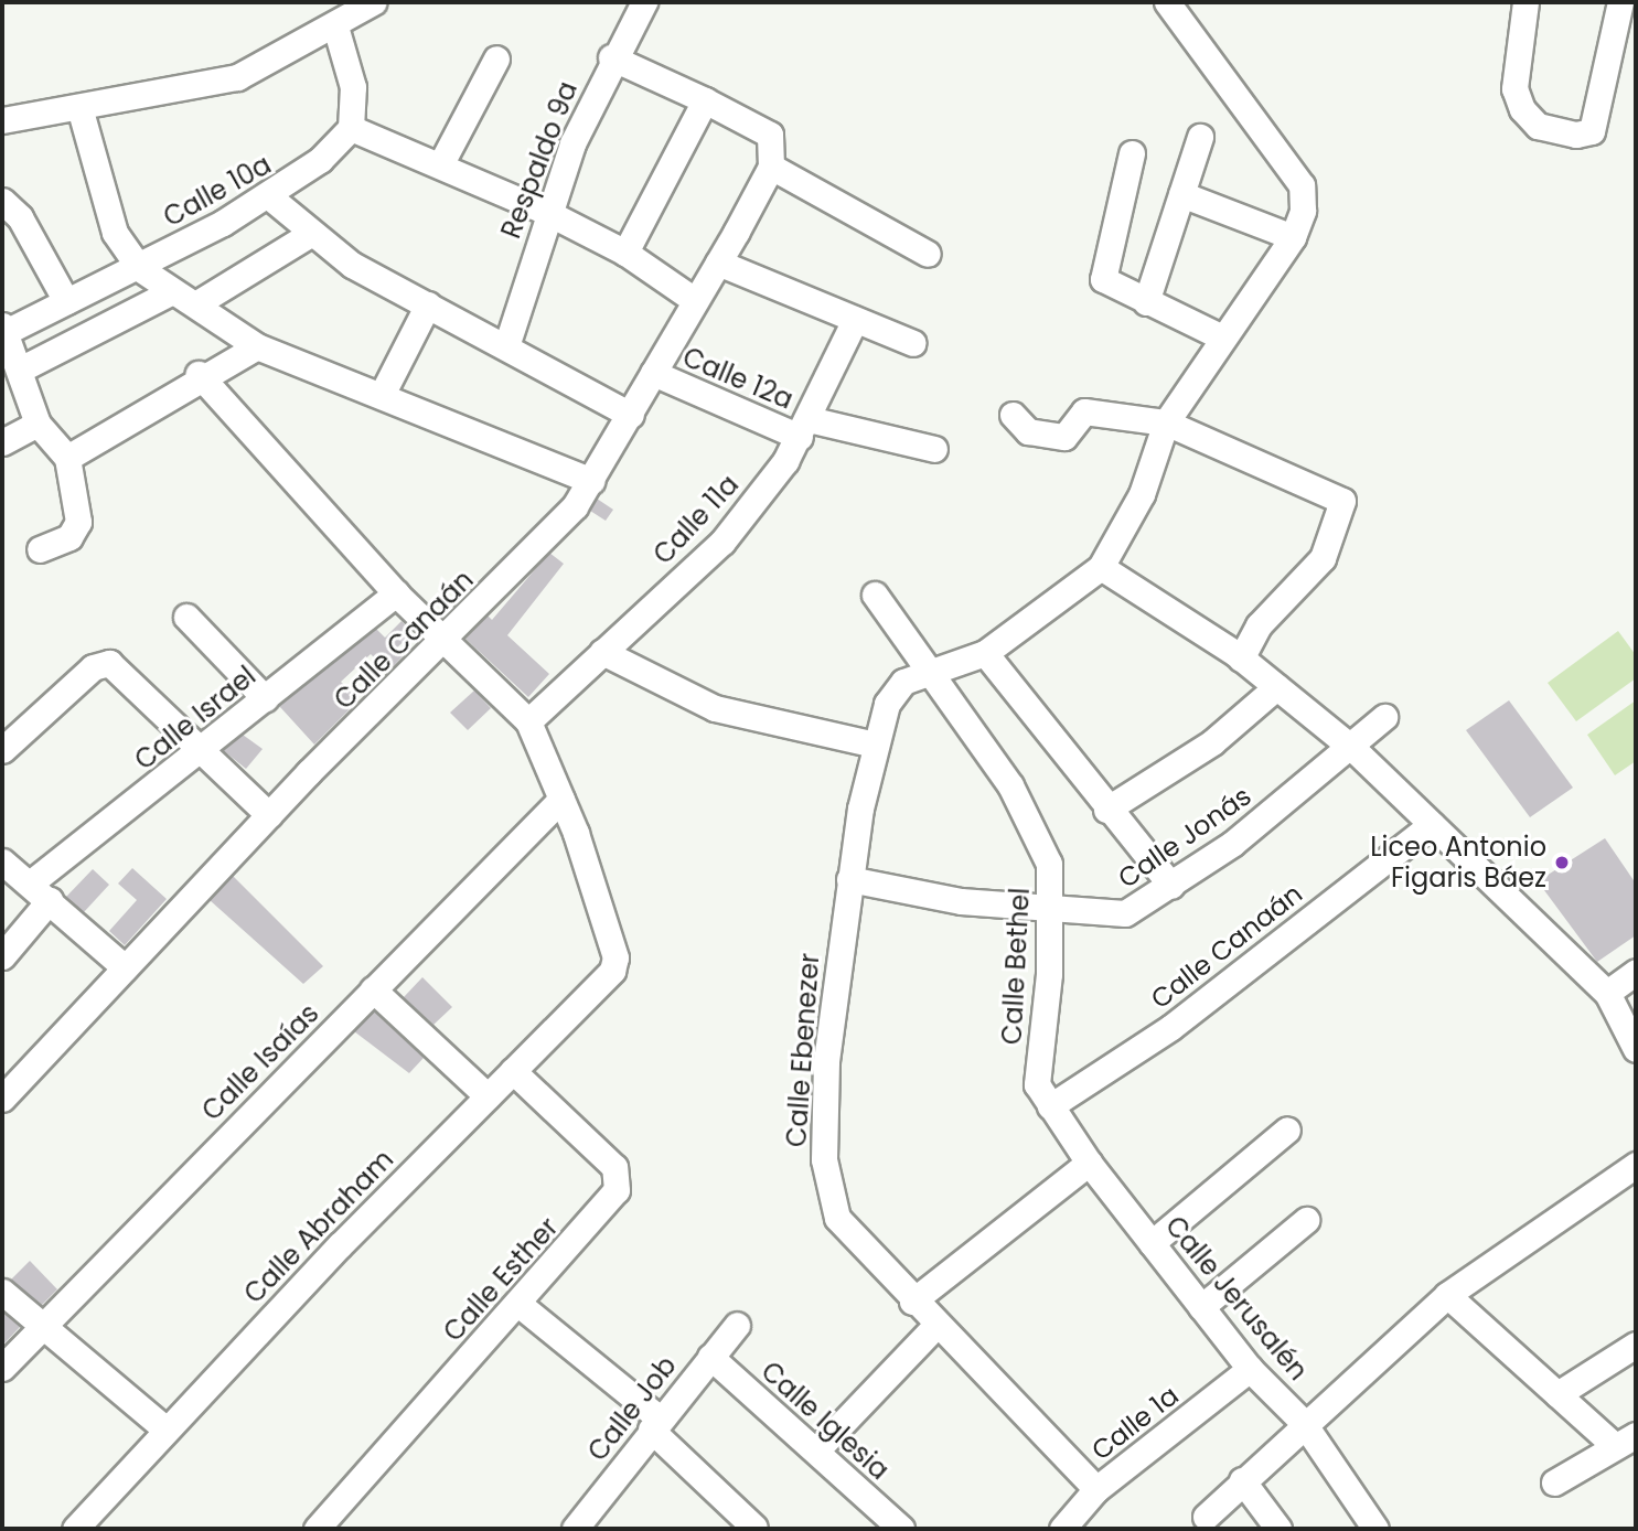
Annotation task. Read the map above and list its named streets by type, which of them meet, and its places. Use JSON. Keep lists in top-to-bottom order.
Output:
{
  "streets": {
    "street": [
      "Respaldo 9a",
      "Calle 10a",
      "Calle 12a",
      "Calle 11a",
      "Calle Canaán",
      "Calle Israel",
      "Calle Jonás",
      "Calle Bethel",
      "Calle Ebenezer",
      "Calle Isaías",
      "Calle Abraham",
      "Calle Esther",
      "Calle Jerusalén",
      "Calle Job",
      "Calle Iglesia",
      "Calle 1a"
    ]
  },
  "crossings": [
    ["Calle 12a", "Calle 11a"],
    ["Calle 12a", "Calle Canaán"],
    ["Calle Canaán", "Calle Bethel"],
    ["Calle Canaán", "Calle Jerusalén"],
    ["Calle Jonás", "Calle Bethel"],
    ["Calle Jonás", "Calle Ebenezer"],
    ["Calle Bethel", "Calle Ebenezer"],
    ["Calle Bethel", "Calle Jerusalén"],
    ["Calle Ebenezer", "Calle 1a"],
    ["Calle Isaías", "Calle Abraham"],
    ["Calle Abraham", "Calle Esther"],
    ["Calle Jerusalén", "Calle 1a"],
    ["Calle Job", "Calle Iglesia"]
  ],
  "places": ["Liceo Antonio Figaris Báez"]
}
